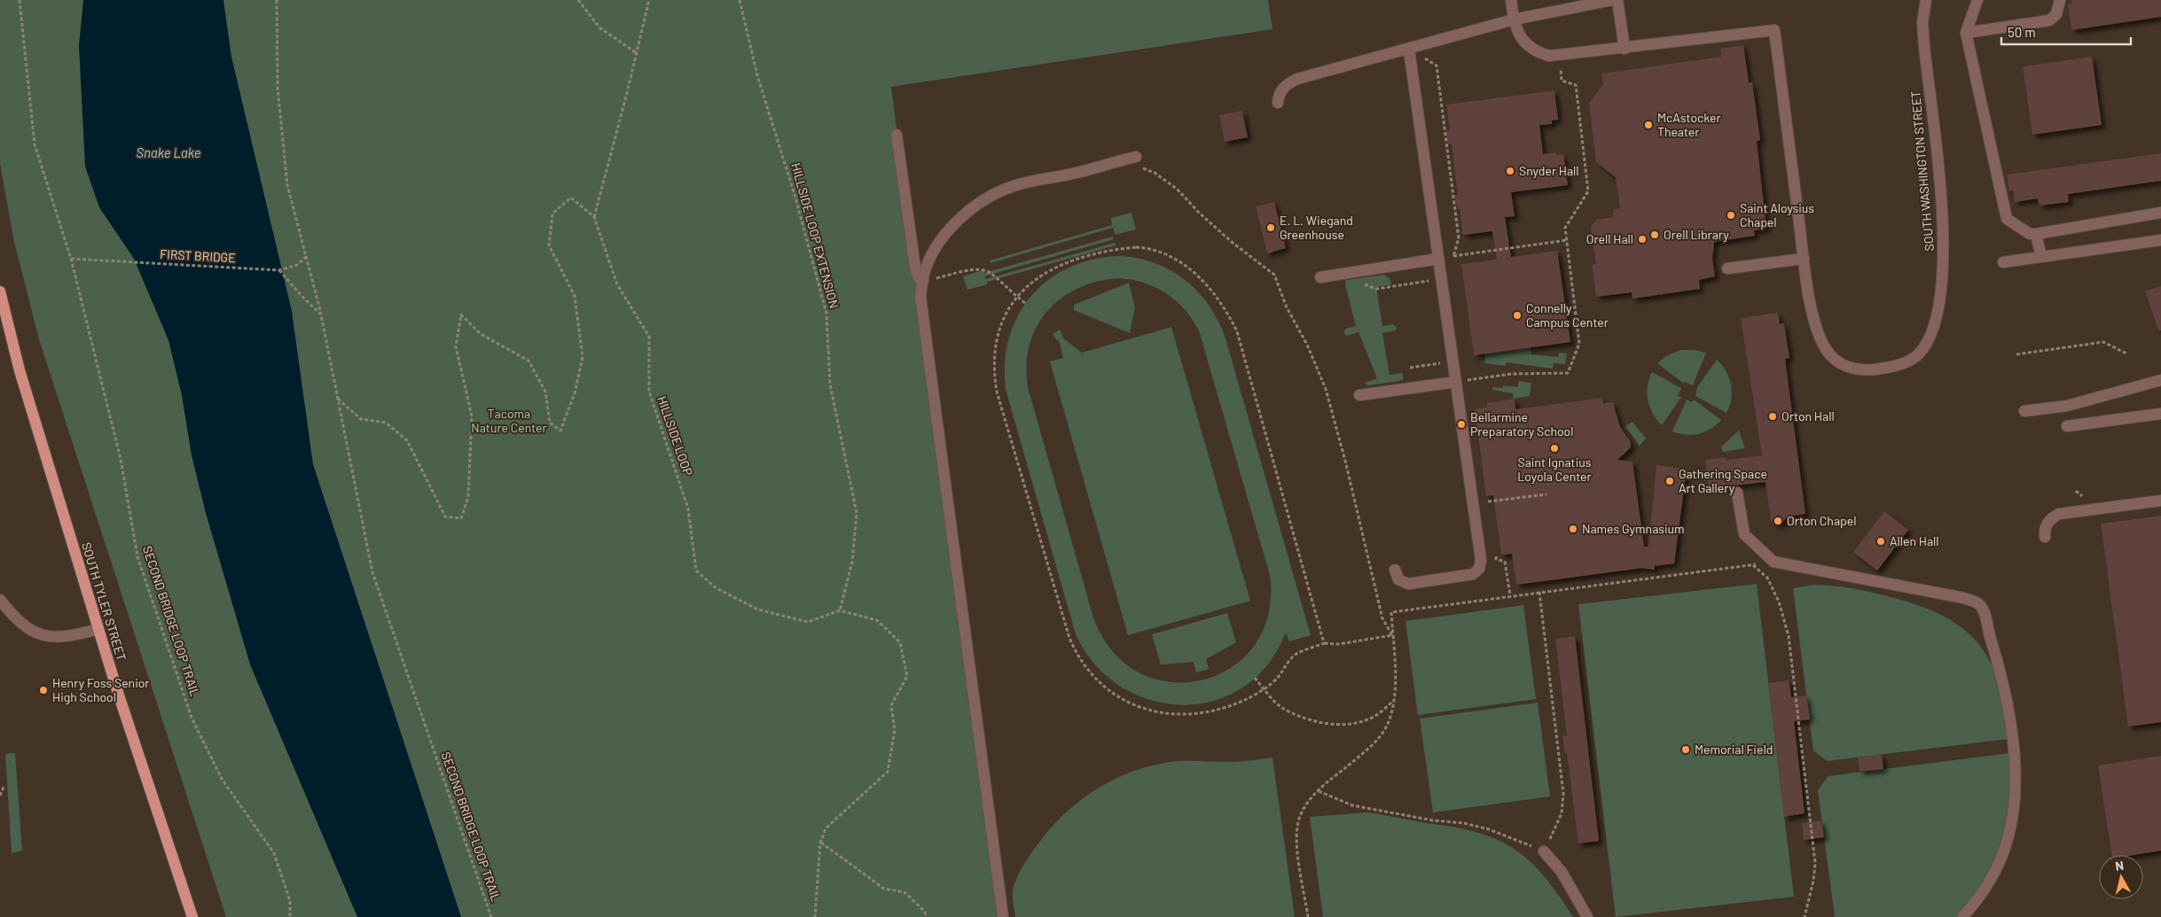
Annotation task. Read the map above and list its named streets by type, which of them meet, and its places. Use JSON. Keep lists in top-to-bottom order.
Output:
{
  "streets": {
    "main road": ["SOUTH TYLER STREET"],
    "street": ["SOUTH WASHINGTON STREET"],
    "path": [
      "HILLSIDE LOOP EXTENSION",
      "FIRST BRIDGE",
      "HILLSIDE LOOP",
      "SECOND BRIDGE LOOP TRAIL"
    ]
  },
  "crossings": [
    ["HILLSIDE LOOP EXTENSION", "HILLSIDE LOOP"],
    ["FIRST BRIDGE", "SECOND BRIDGE LOOP TRAIL"]
  ],
  "water": ["Snake Lake"],
  "parks": ["Tacoma Nature Center"],
  "places": [
    "McAstocker Theater",
    "Snyder Hall",
    "Saint Aloysius Chapel",
    "E. L. Wiegand Greenhouse",
    "Orell Library",
    "Orell Hall",
    "Connelly Campus Center",
    "Orton Hall",
    "Bellarmine Preparatory School",
    "Saint Ignatius Loyola Center",
    "Gathering Space Art Gallery",
    "Orton Chapel",
    "Names Gymnasium",
    "Allen Hall",
    "Henry Foss Senior High School",
    "Memorial Field"
  ],
  "scale_bar": "50 m",
  "north": "top"
}
